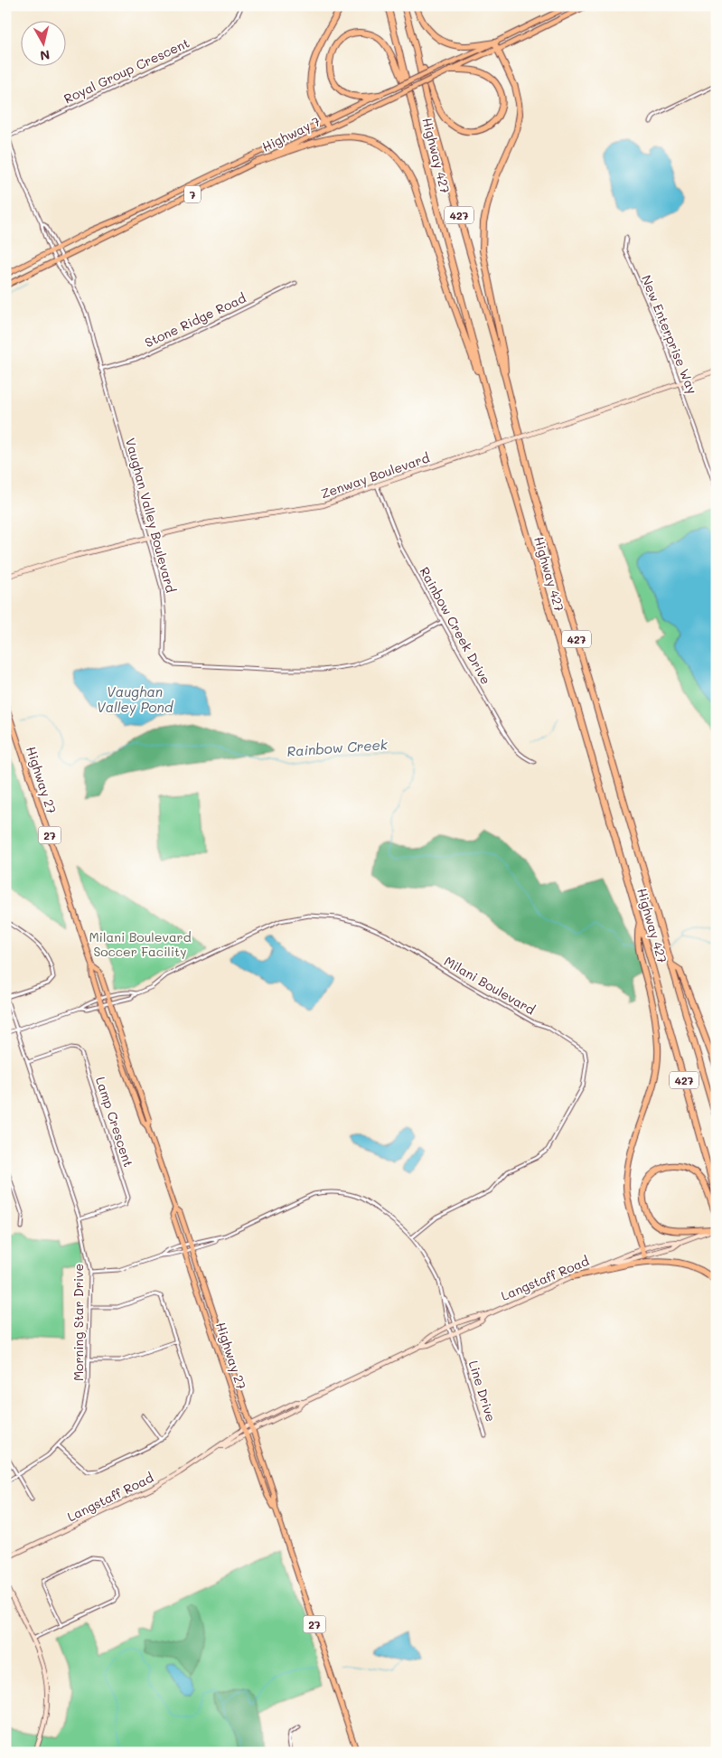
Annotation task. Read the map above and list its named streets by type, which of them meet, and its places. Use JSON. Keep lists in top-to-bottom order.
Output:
{
  "streets": {
    "highway": ["Highway 427", "427"],
    "main road": [
      "Highway 7",
      "7",
      "Highway 27",
      "27"
    ],
    "street": [
      "Royal Group Crescent",
      "Stone Ridge Road",
      "New Enterprise Way",
      "Zenway Boulevard",
      "Vaughan Valley Boulevard",
      "Rainbow Creek Drive",
      "Milani Boulevard",
      "Lamp Crescent",
      "Langstaff Road",
      "Morning Star Drive",
      "Line Drive"
    ]
  },
  "crossings": [
    ["Highway 7", "Vaughan Valley Boulevard"],
    ["Stone Ridge Road", "Vaughan Valley Boulevard"],
    ["New Enterprise Way", "Zenway Boulevard"],
    ["Zenway Boulevard", "Vaughan Valley Boulevard"],
    ["Zenway Boulevard", "Rainbow Creek Drive"],
    ["Vaughan Valley Boulevard", "Rainbow Creek Drive"],
    ["Highway 27", "Milani Boulevard"],
    ["Highway 27", "Langstaff Road"],
    ["Lamp Crescent", "Morning Star Drive"],
    ["Langstaff Road", "Line Drive"]
  ],
  "water": ["Vaughan Valley Pond", "Rainbow Creek"],
  "parks": ["Milani Boulevard Soccer Facility"],
  "north": "bottom"
}
